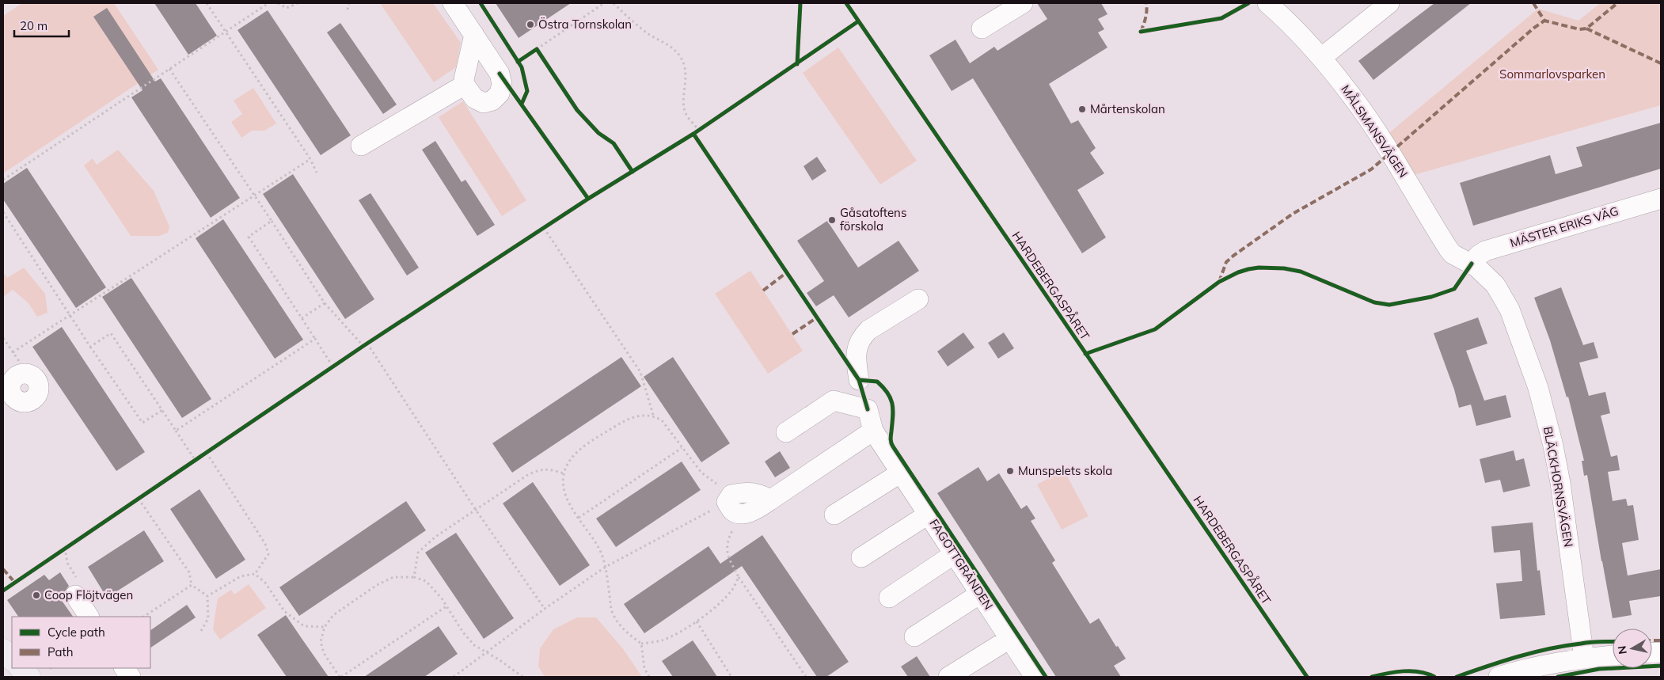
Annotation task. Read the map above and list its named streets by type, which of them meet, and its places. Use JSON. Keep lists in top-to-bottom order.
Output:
{
  "streets": {
    "street": [
      "MÅLSMANSVÄGEN",
      "MÄSTER ERIKS VÄG",
      "BLÄCKHORNSVÄGEN",
      "FAGOTTGRÄNDEN"
    ],
    "cycle path": ["HARDEBERGASPÅRET"]
  },
  "crossings": [
    ["MÅLSMANSVÄGEN", "MÄSTER ERIKS VÄG"],
    ["MÅLSMANSVÄGEN", "BLÄCKHORNSVÄGEN"],
    ["MÄSTER ERIKS VÄG", "BLÄCKHORNSVÄGEN"]
  ],
  "parks": ["Sommarlovsparken"],
  "places": [
    "Östra Tornskolan",
    "Mårtenskolan",
    "Gåsatoftens förskola",
    "Munspelets skola",
    "Coop Flöjtvägen"
  ],
  "legend": ["Cycle path", "Path"],
  "scale_bar": "20 m",
  "north": "left"
}
